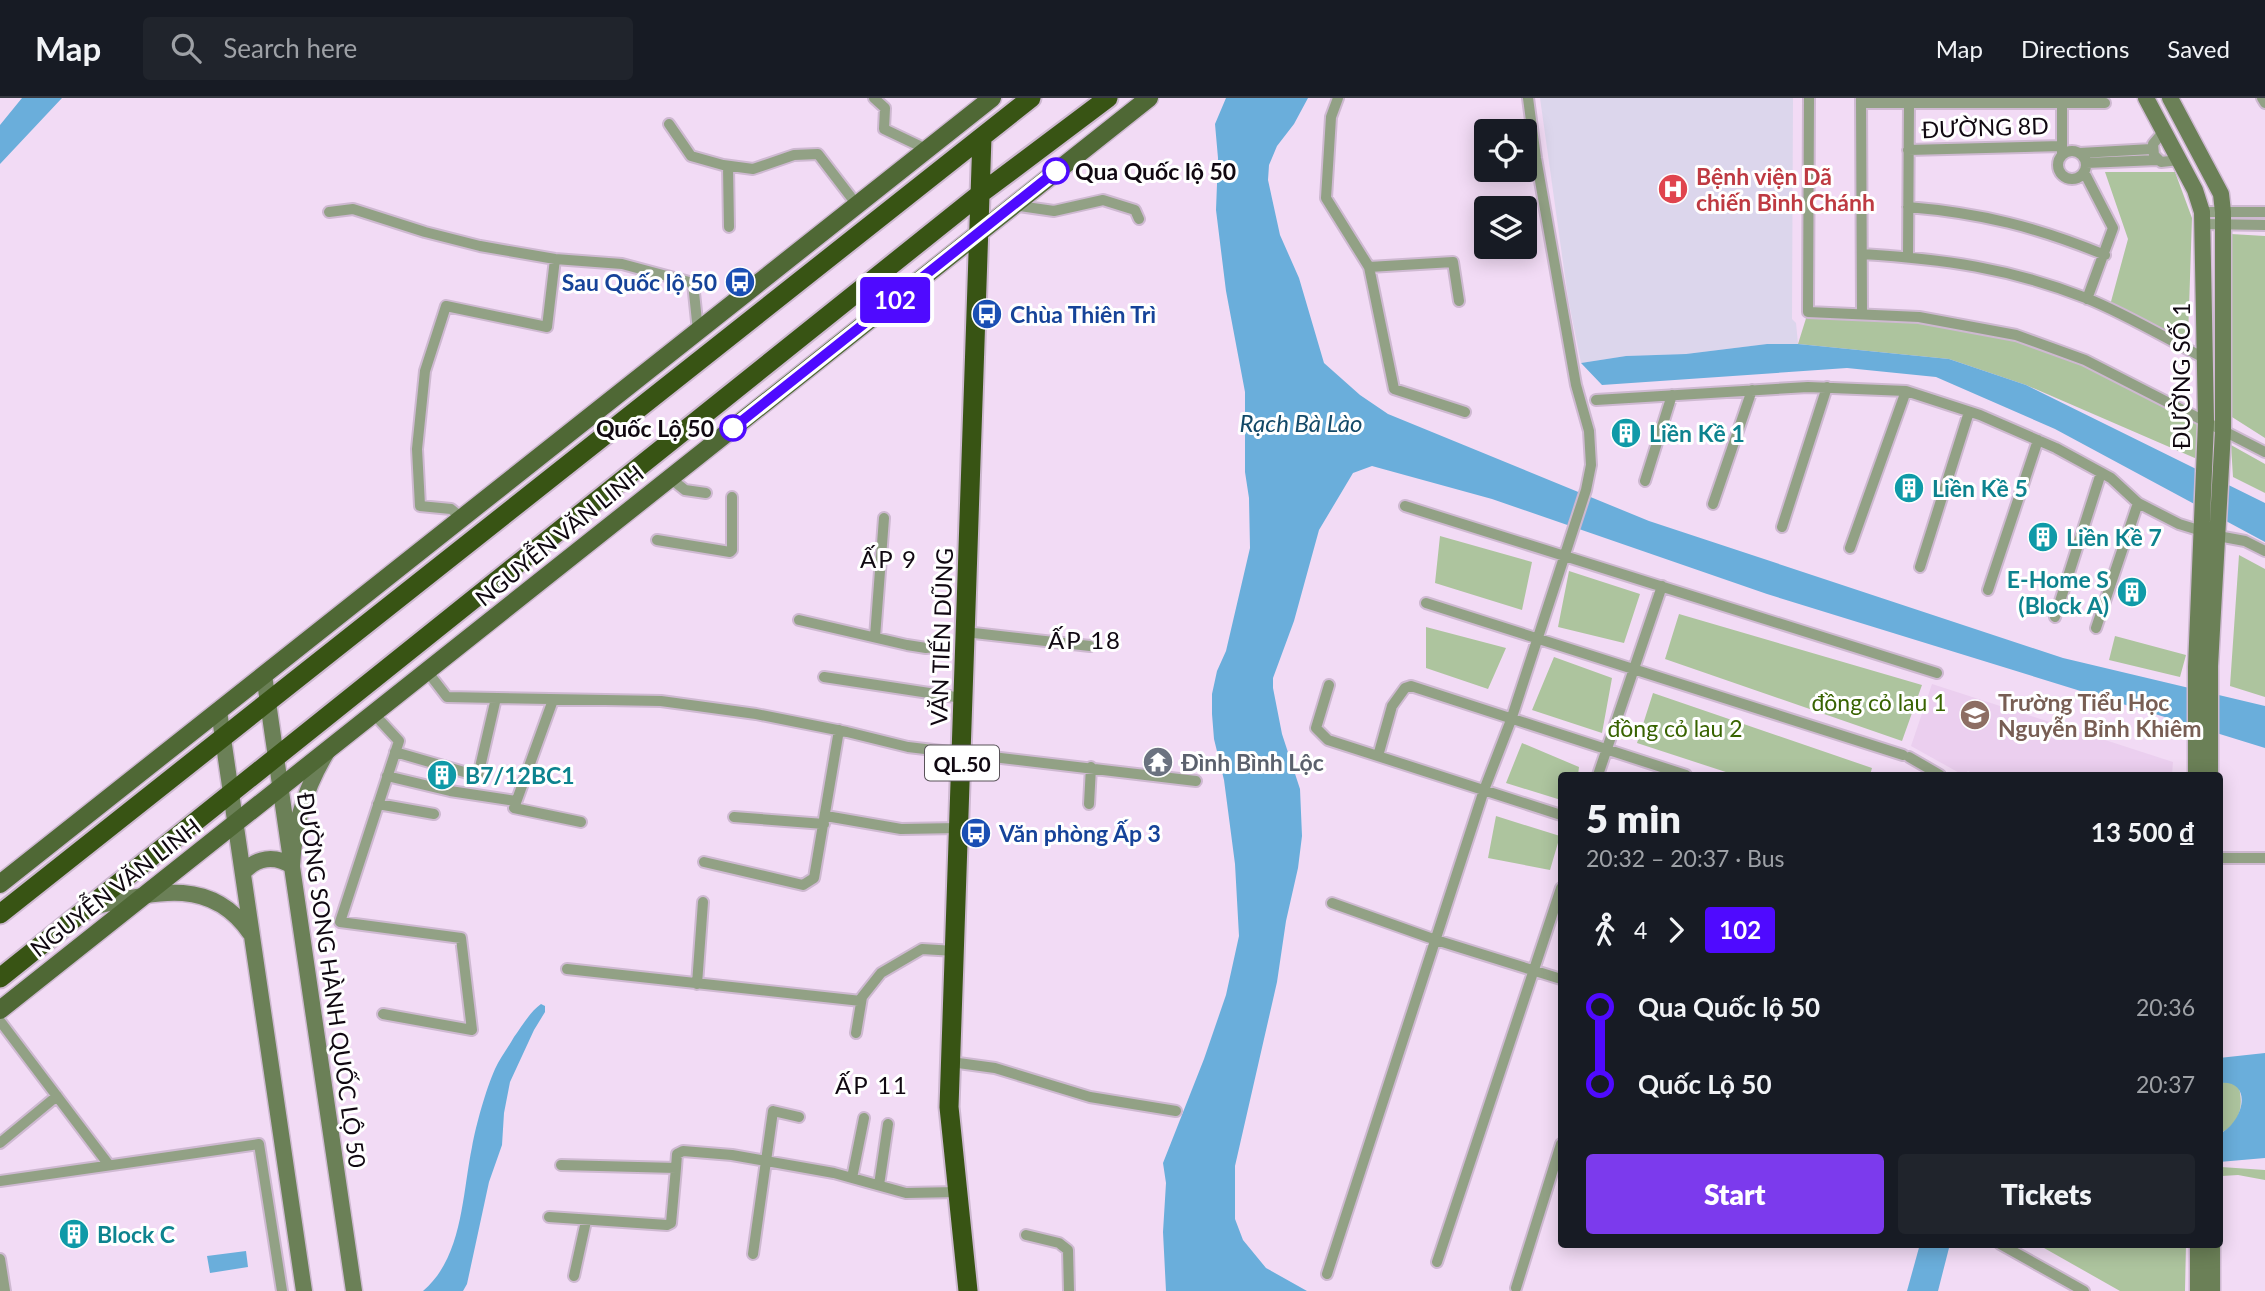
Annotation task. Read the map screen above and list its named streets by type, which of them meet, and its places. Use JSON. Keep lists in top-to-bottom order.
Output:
{
  "streets": {
    "highway": ["NGUYỄN VĂN LINH", "VĂN TIẾN DŨNG", "QL.50"],
    "main road": ["ĐƯỜNG SỐ 1", "ĐƯỜNG SONG HÀNH QUỐC LỘ 50"],
    "street": ["ĐƯỜNG 8D"]
  },
  "crossings": [
    ["NGUYỄN VĂN LINH", "VĂN TIẾN DŨNG"],
    ["NGUYỄN VĂN LINH", "QL.50"],
    ["NGUYỄN VĂN LINH", "ĐƯỜNG SONG HÀNH QUỐC LỘ 50"],
    ["VĂN TIẾN DŨNG", "QL.50"]
  ],
  "districts": ["ẤP 9", "ẤP 18", "ẤP 11"],
  "water": ["Rạch Bà Lào"],
  "parks": ["đồng cỏ lau 1", "đồng cỏ lau 2"],
  "places": {
    "other": ["Qua Quốc lộ 50", "Quốc Lộ 50"],
    "hospital": ["Bệnh viện Dã chiến Bình Chánh"],
    "bus stop": ["Sau Quốc lộ 50", "Chùa Thiên Trì", "Văn phòng Ấp 3"],
    "building": [
      "Liền Kề 1",
      "Liền Kề 5",
      "Liền Kề 7",
      "E-Home S (Block A)",
      "B7/12BC1",
      "Block C"
    ],
    "school or university": ["Trường Tiểu Học Nguyễn Bỉnh Khiêm"],
    "temple": ["Đình Bình Lộc"]
  },
  "lines": ["bus line 102"],
  "page": {
    "header": "Map",
    "search": "Search here",
    "nav": ["Map", "Directions", "Saved"],
    "on_map": "102",
    "heading": ["5 min", "20:32 – 20:37 · Bus", "13 500 ₫"],
    "legs": ["4", "102"],
    "list": [
      {
        "name": "Qua Quốc lộ 50",
        "value": "20:36"
      },
      {
        "name": "Quốc Lộ 50",
        "value": "20:37"
      }
    ],
    "buttons": ["Start", "Tickets"]
  }
}
